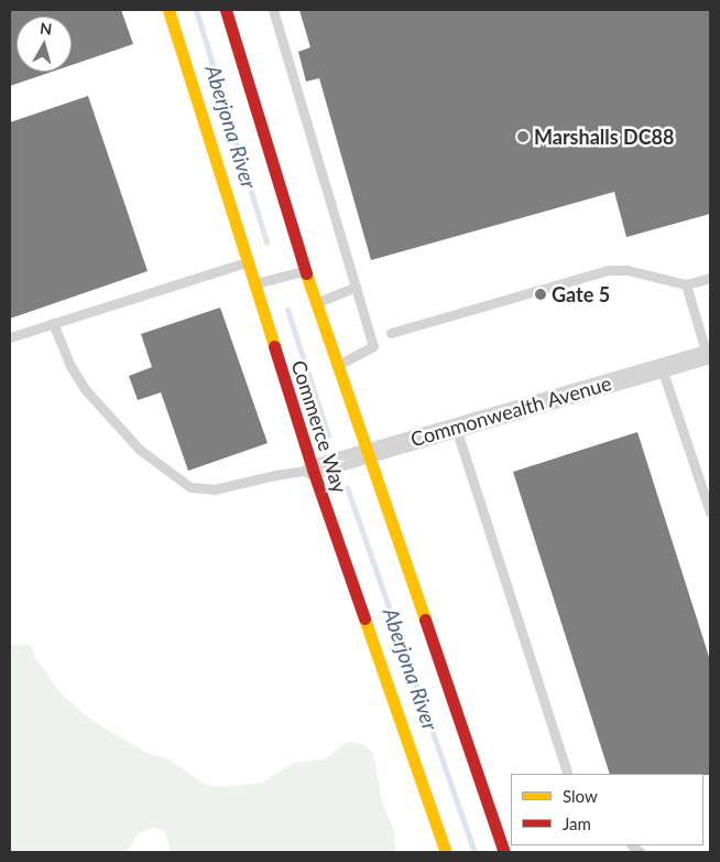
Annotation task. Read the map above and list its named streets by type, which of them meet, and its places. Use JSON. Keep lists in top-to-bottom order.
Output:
{
  "streets": {
    "street": ["Commonwealth Avenue", "Commerce Way"]
  },
  "crossings": [
    ["Commonwealth Avenue", "Commerce Way"]
  ],
  "water": ["Aberjona River"],
  "places": ["Marshalls DC88", "Gate 5"],
  "legend": ["Slow", "Jam"],
  "north": "top"
}
